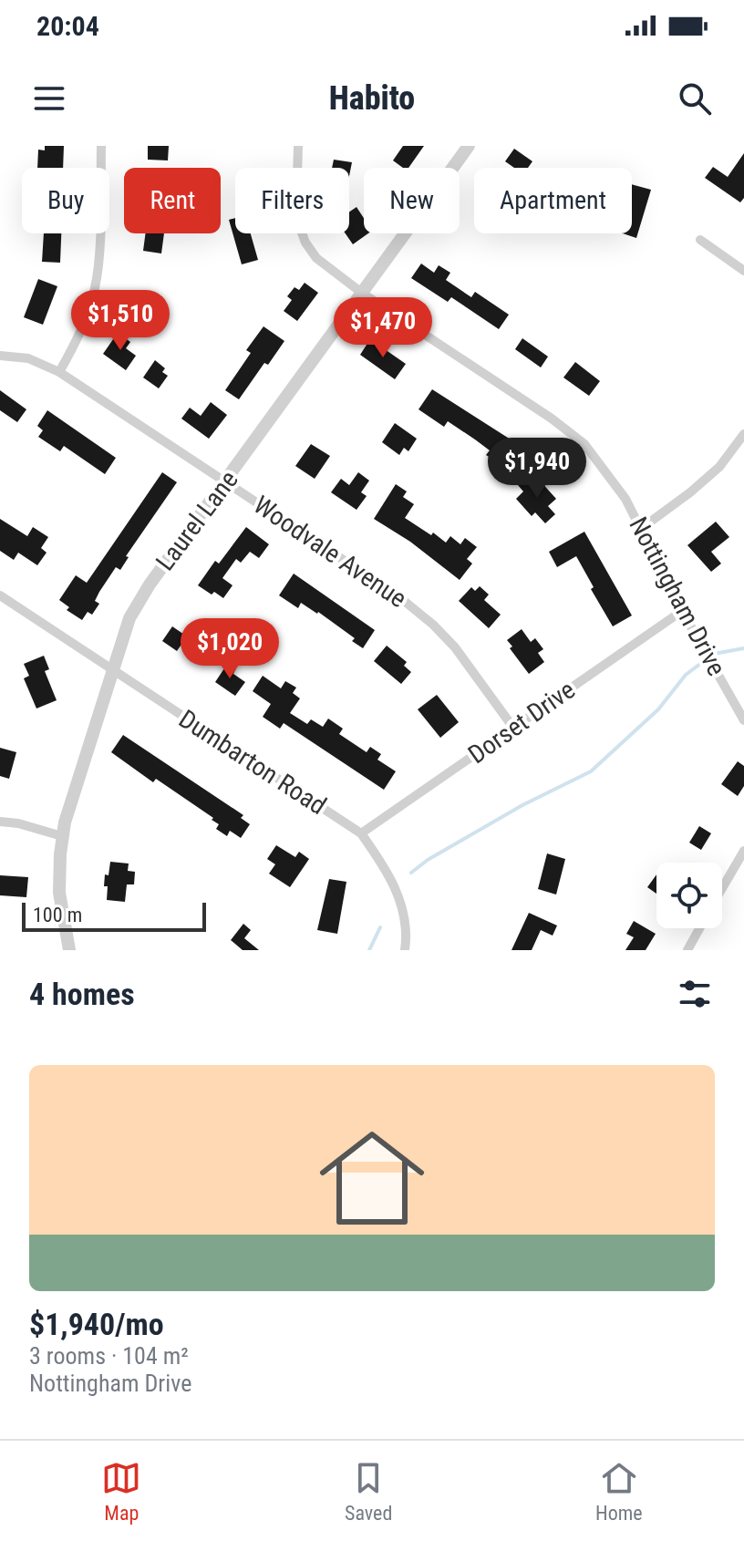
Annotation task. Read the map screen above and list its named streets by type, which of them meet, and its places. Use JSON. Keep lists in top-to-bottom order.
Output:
{
  "streets": {
    "street": [
      "Laurel Lane",
      "Woodvale Avenue",
      "Nottingham Drive",
      "Dorset Drive",
      "Dumbarton Road"
    ]
  },
  "crossings": [
    ["Laurel Lane", "Woodvale Avenue"],
    ["Laurel Lane", "Nottingham Drive"],
    ["Laurel Lane", "Dumbarton Road"],
    ["Woodvale Avenue", "Dorset Drive"],
    ["Nottingham Drive", "Dorset Drive"],
    ["Dorset Drive", "Dumbarton Road"]
  ],
  "scale_bar": "100 m",
  "page": {
    "status": "20:04",
    "header": "Habito",
    "chip": [
      "Buy",
      "Rent",
      "Filters",
      "New",
      "Apartment"
    ],
    "price": [
      "$1,510",
      "$1,470",
      "$1,940",
      "$1,020"
    ],
    "scale": "100 m",
    "heading": "4 homes",
    "list": [
      {
        "name": "$1,940/mo",
        "note": "3 rooms · 104 m² · Nottingham Drive"
      }
    ],
    "tabs": ["Map", "Saved", "Home"]
  }
}
